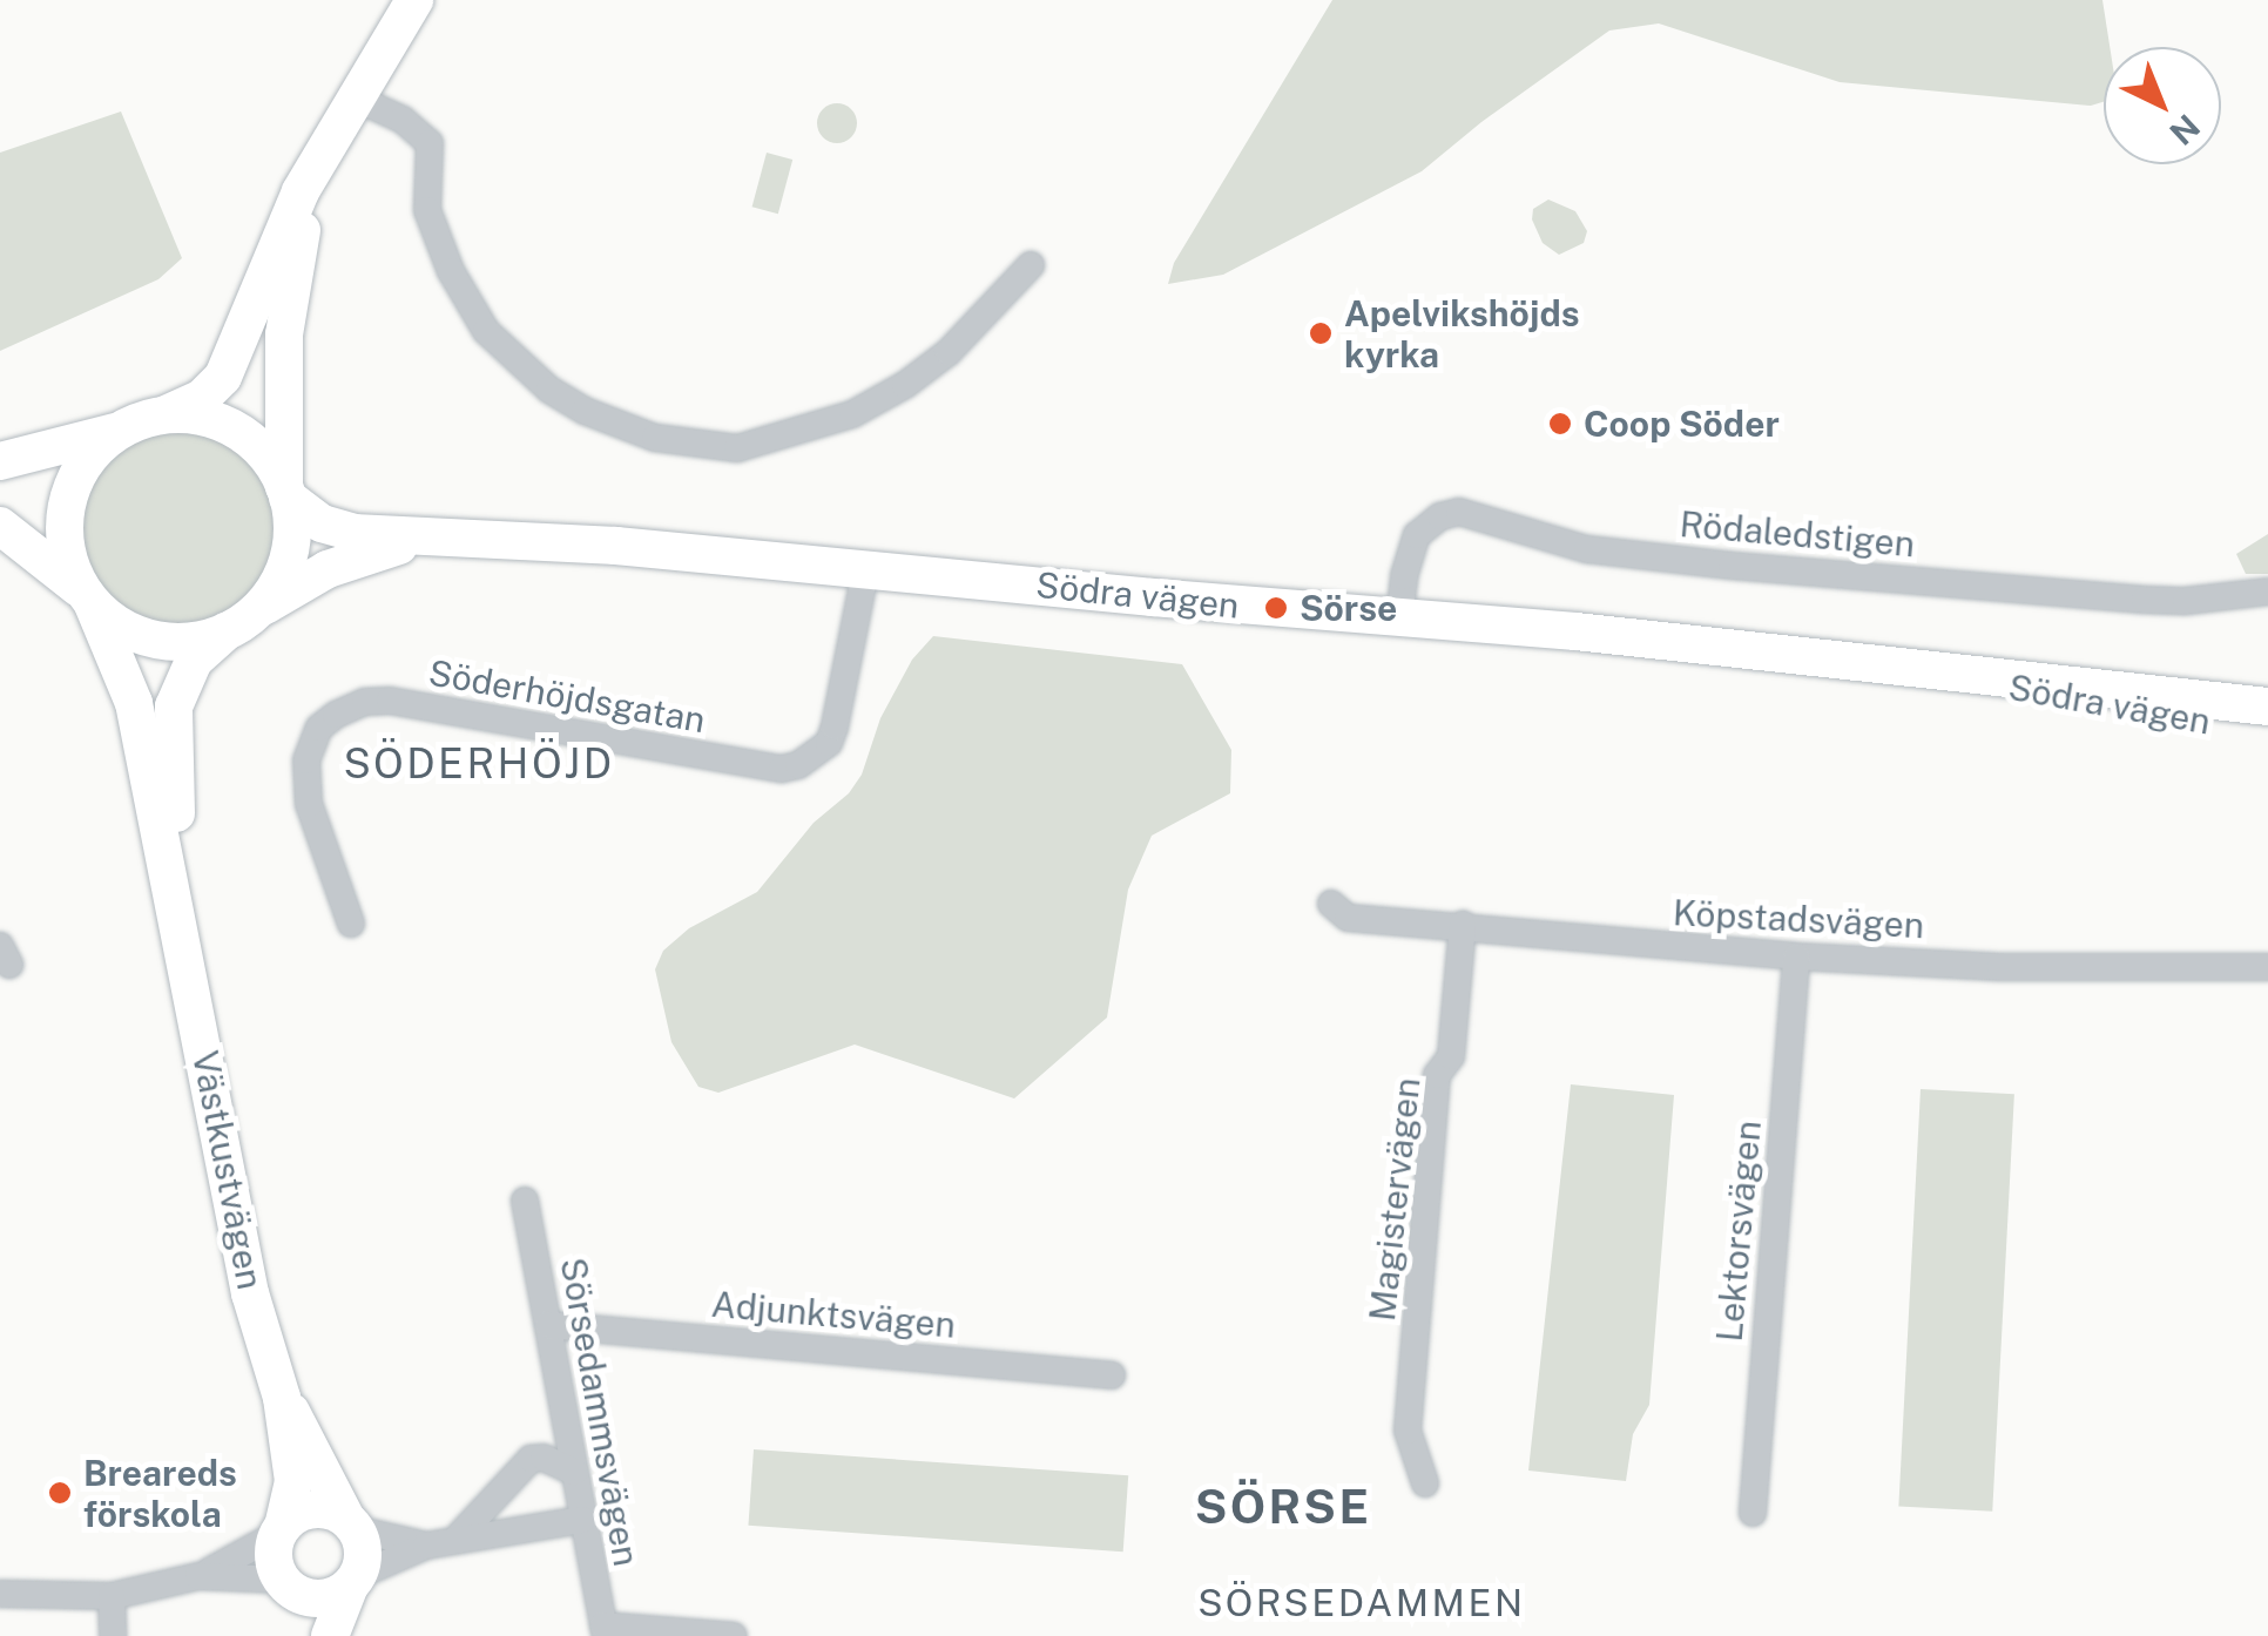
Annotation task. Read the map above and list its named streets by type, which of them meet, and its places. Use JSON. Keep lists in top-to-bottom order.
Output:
{
  "streets": {
    "street": [
      "Rödaledstigen",
      "Södra vägen",
      "Söderhöjdsgatan",
      "Köpstadsvägen",
      "Västkustvägen",
      "Magistervägen",
      "Lektorsvägen",
      "Adjunktsvägen",
      "Sörsedammsvägen"
    ]
  },
  "crossings": [
    ["Rödaledstigen", "Södra vägen"],
    ["Södra vägen", "Söderhöjdsgatan"],
    ["Södra vägen", "Västkustvägen"],
    ["Köpstadsvägen", "Magistervägen"],
    ["Köpstadsvägen", "Lektorsvägen"],
    ["Adjunktsvägen", "Sörsedammsvägen"]
  ],
  "districts": ["SÖDERHÖJD", "SÖRSE", "SÖRSEDAMMEN"],
  "places": [
    "Apelvikshöjds kyrka",
    "Coop Söder",
    "Sörse",
    "Breareds förskola"
  ],
  "north": "bottom right"
}
